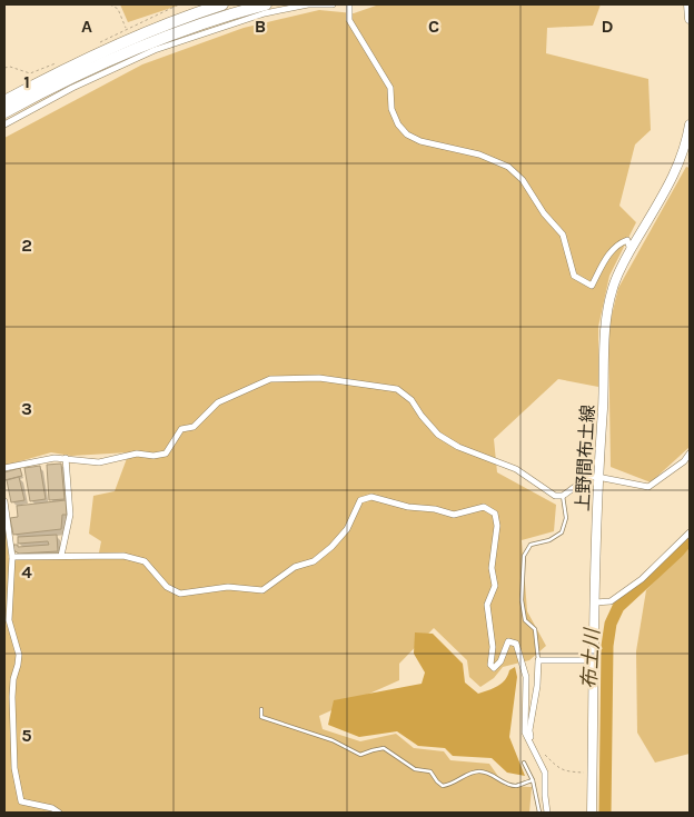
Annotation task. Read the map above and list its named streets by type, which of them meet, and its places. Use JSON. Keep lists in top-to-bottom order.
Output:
{
  "streets": {
    "main road": ["上野間布土線"]
  },
  "water": ["布土川"],
  "grid": {
    "columns": [
      "A",
      "B",
      "C",
      "D"
    ],
    "rows": [
      "1",
      "2",
      "3",
      "4",
      "5"
    ]
  }
}
